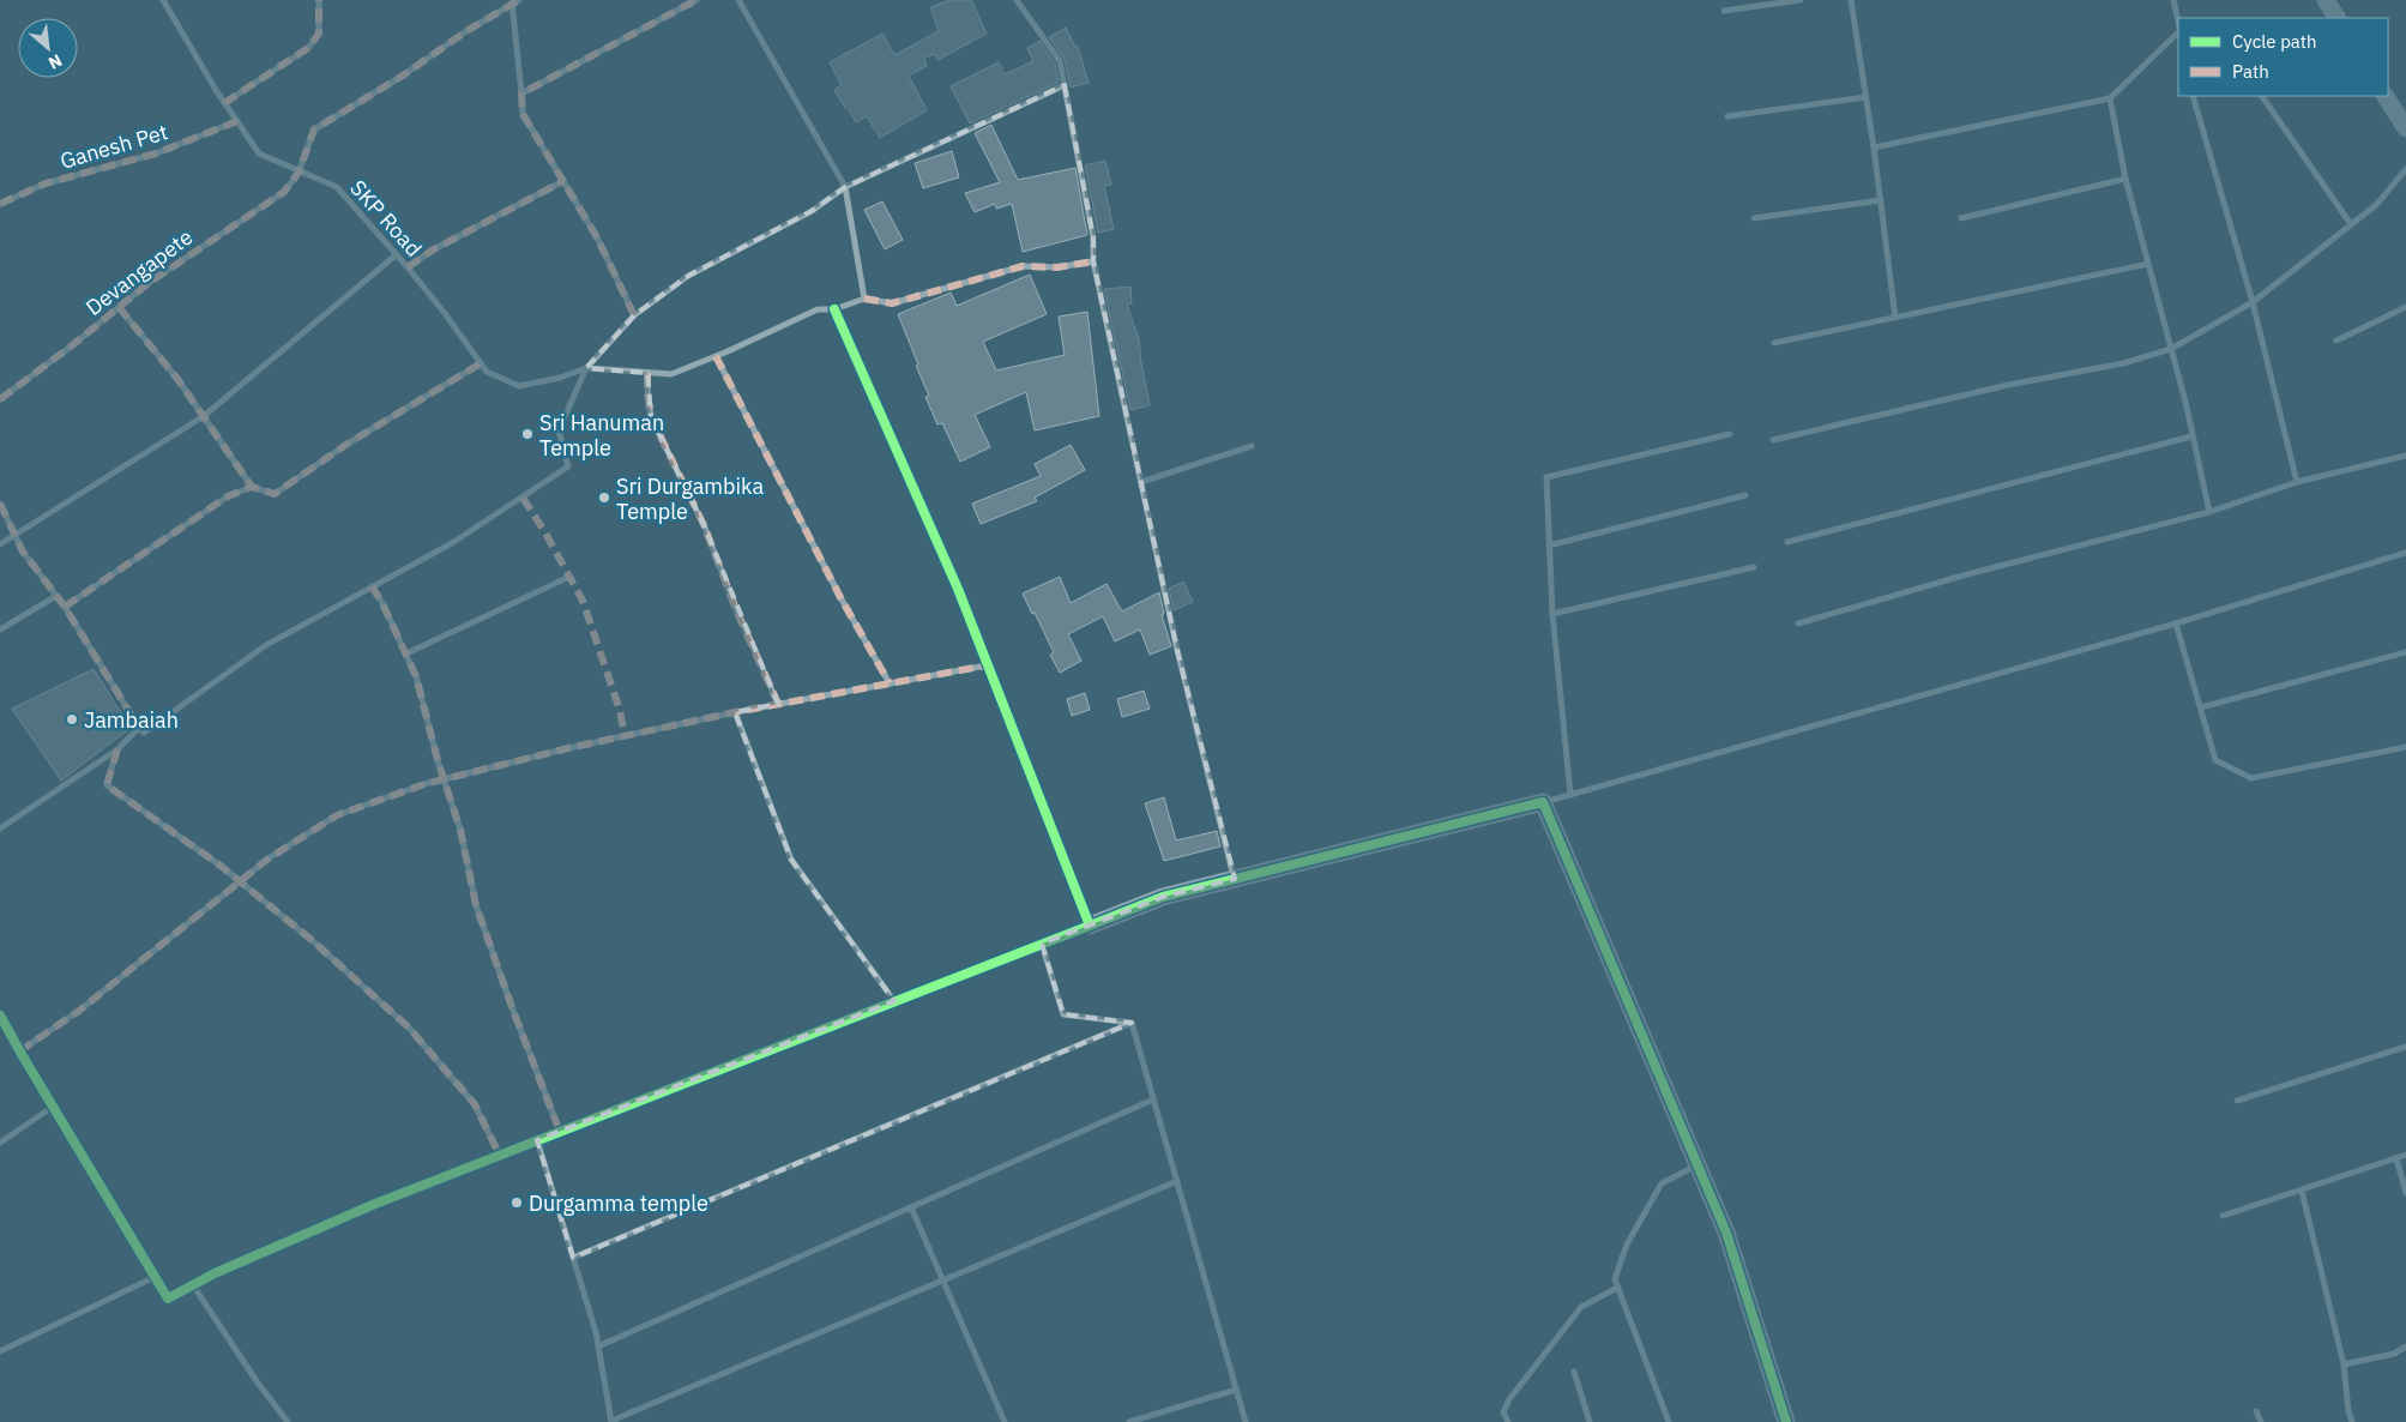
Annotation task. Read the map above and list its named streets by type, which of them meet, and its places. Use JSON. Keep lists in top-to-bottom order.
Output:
{
  "streets": {
    "street": ["Ganesh Pet", "SKP Road", "Devangapete"]
  },
  "crossings": [
    ["Ganesh Pet", "SKP Road"],
    ["SKP Road", "Devangapete"]
  ],
  "places": [
    "Sri Hanuman Temple",
    "Sri Durgambika Temple",
    "Jambaiah",
    "Durgamma temple"
  ],
  "legend": ["Cycle path", "Path"],
  "north": "bottom right"
}
